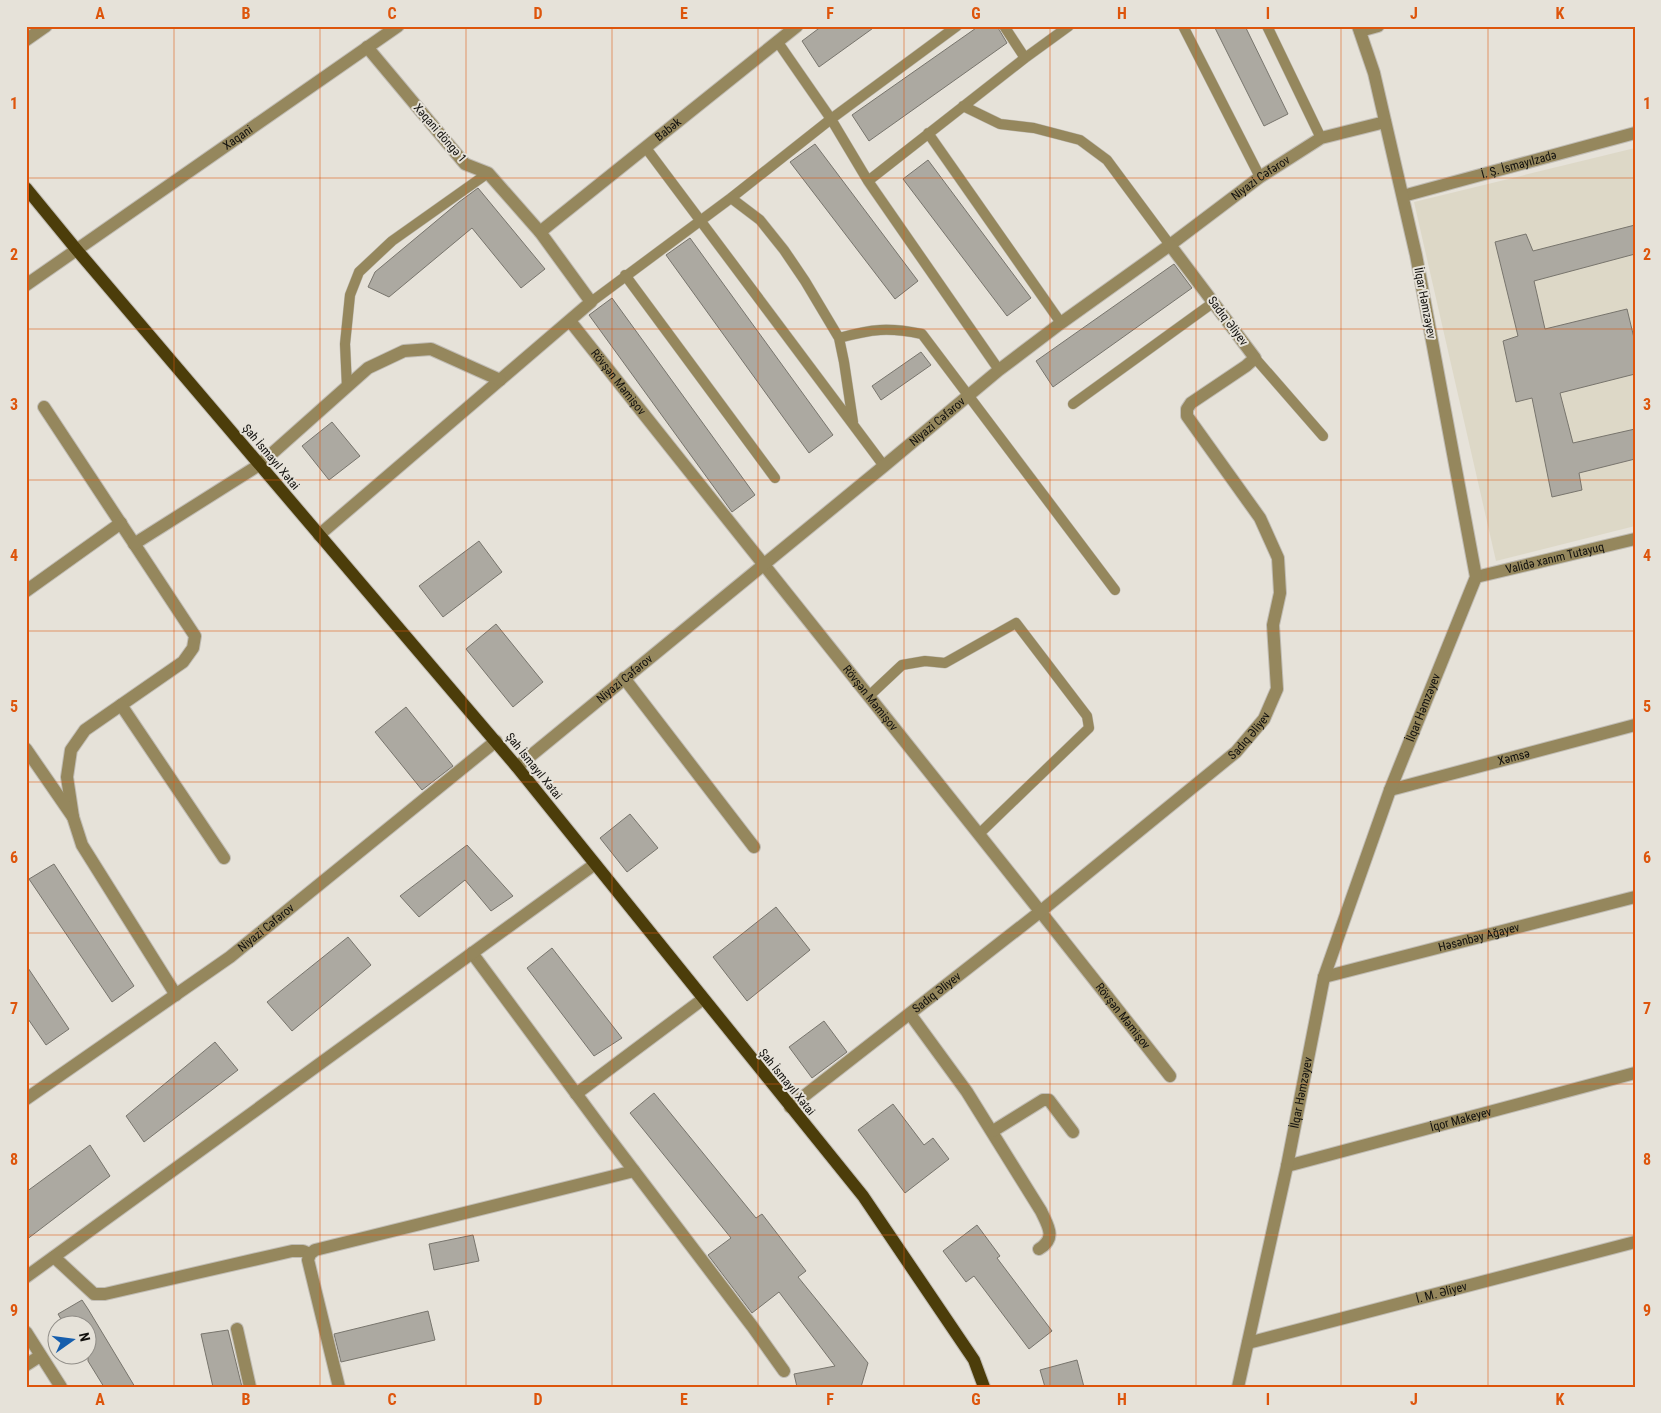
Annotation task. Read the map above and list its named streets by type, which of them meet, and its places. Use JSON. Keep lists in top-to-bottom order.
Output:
{
  "streets": {
    "main road": ["Şah İsmayıl Xətai"],
    "street": [
      "Babək",
      "Xəqani döngə 1",
      "Xaqani",
      "İ. Ş. İsmayılzadə",
      "Niyazi Cəfərov",
      "İlqar Həmzəyev",
      "Sadıq Əliyev",
      "Rövşən Məmişov",
      "Validə xanım Tutayuq",
      "Xəmsə",
      "Həsənbəy Ağayev",
      "İqor Makeyev",
      "İ. M. Əliyev"
    ]
  },
  "crossings": [
    ["Babək", "Xəqani döngə 1"],
    ["Xəqani döngə 1", "Xaqani"],
    ["Xaqani", "Şah İsmayıl Xətai"],
    ["İ. Ş. İsmayılzadə", "İlqar Həmzəyev"],
    ["Niyazi Cəfərov", "İlqar Həmzəyev"],
    ["Niyazi Cəfərov", "Sadıq Əliyev"],
    ["Niyazi Cəfərov", "Rövşən Məmişov"],
    ["Niyazi Cəfərov", "Şah İsmayıl Xətai"],
    ["İlqar Həmzəyev", "Validə xanım Tutayuq"],
    ["İlqar Həmzəyev", "Xəmsə"],
    ["İlqar Həmzəyev", "Həsənbəy Ağayev"],
    ["İlqar Həmzəyev", "İqor Makeyev"],
    ["İlqar Həmzəyev", "İ. M. Əliyev"],
    ["Sadıq Əliyev", "Rövşən Məmişov"],
    ["Sadıq Əliyev", "Şah İsmayıl Xətai"]
  ],
  "north": "right",
  "grid": {
    "columns": [
      "A",
      "B",
      "C",
      "D",
      "E",
      "F",
      "G",
      "H",
      "I",
      "J",
      "K"
    ],
    "rows": [
      "1",
      "2",
      "3",
      "4",
      "5",
      "6",
      "7",
      "8",
      "9"
    ]
  }
}
